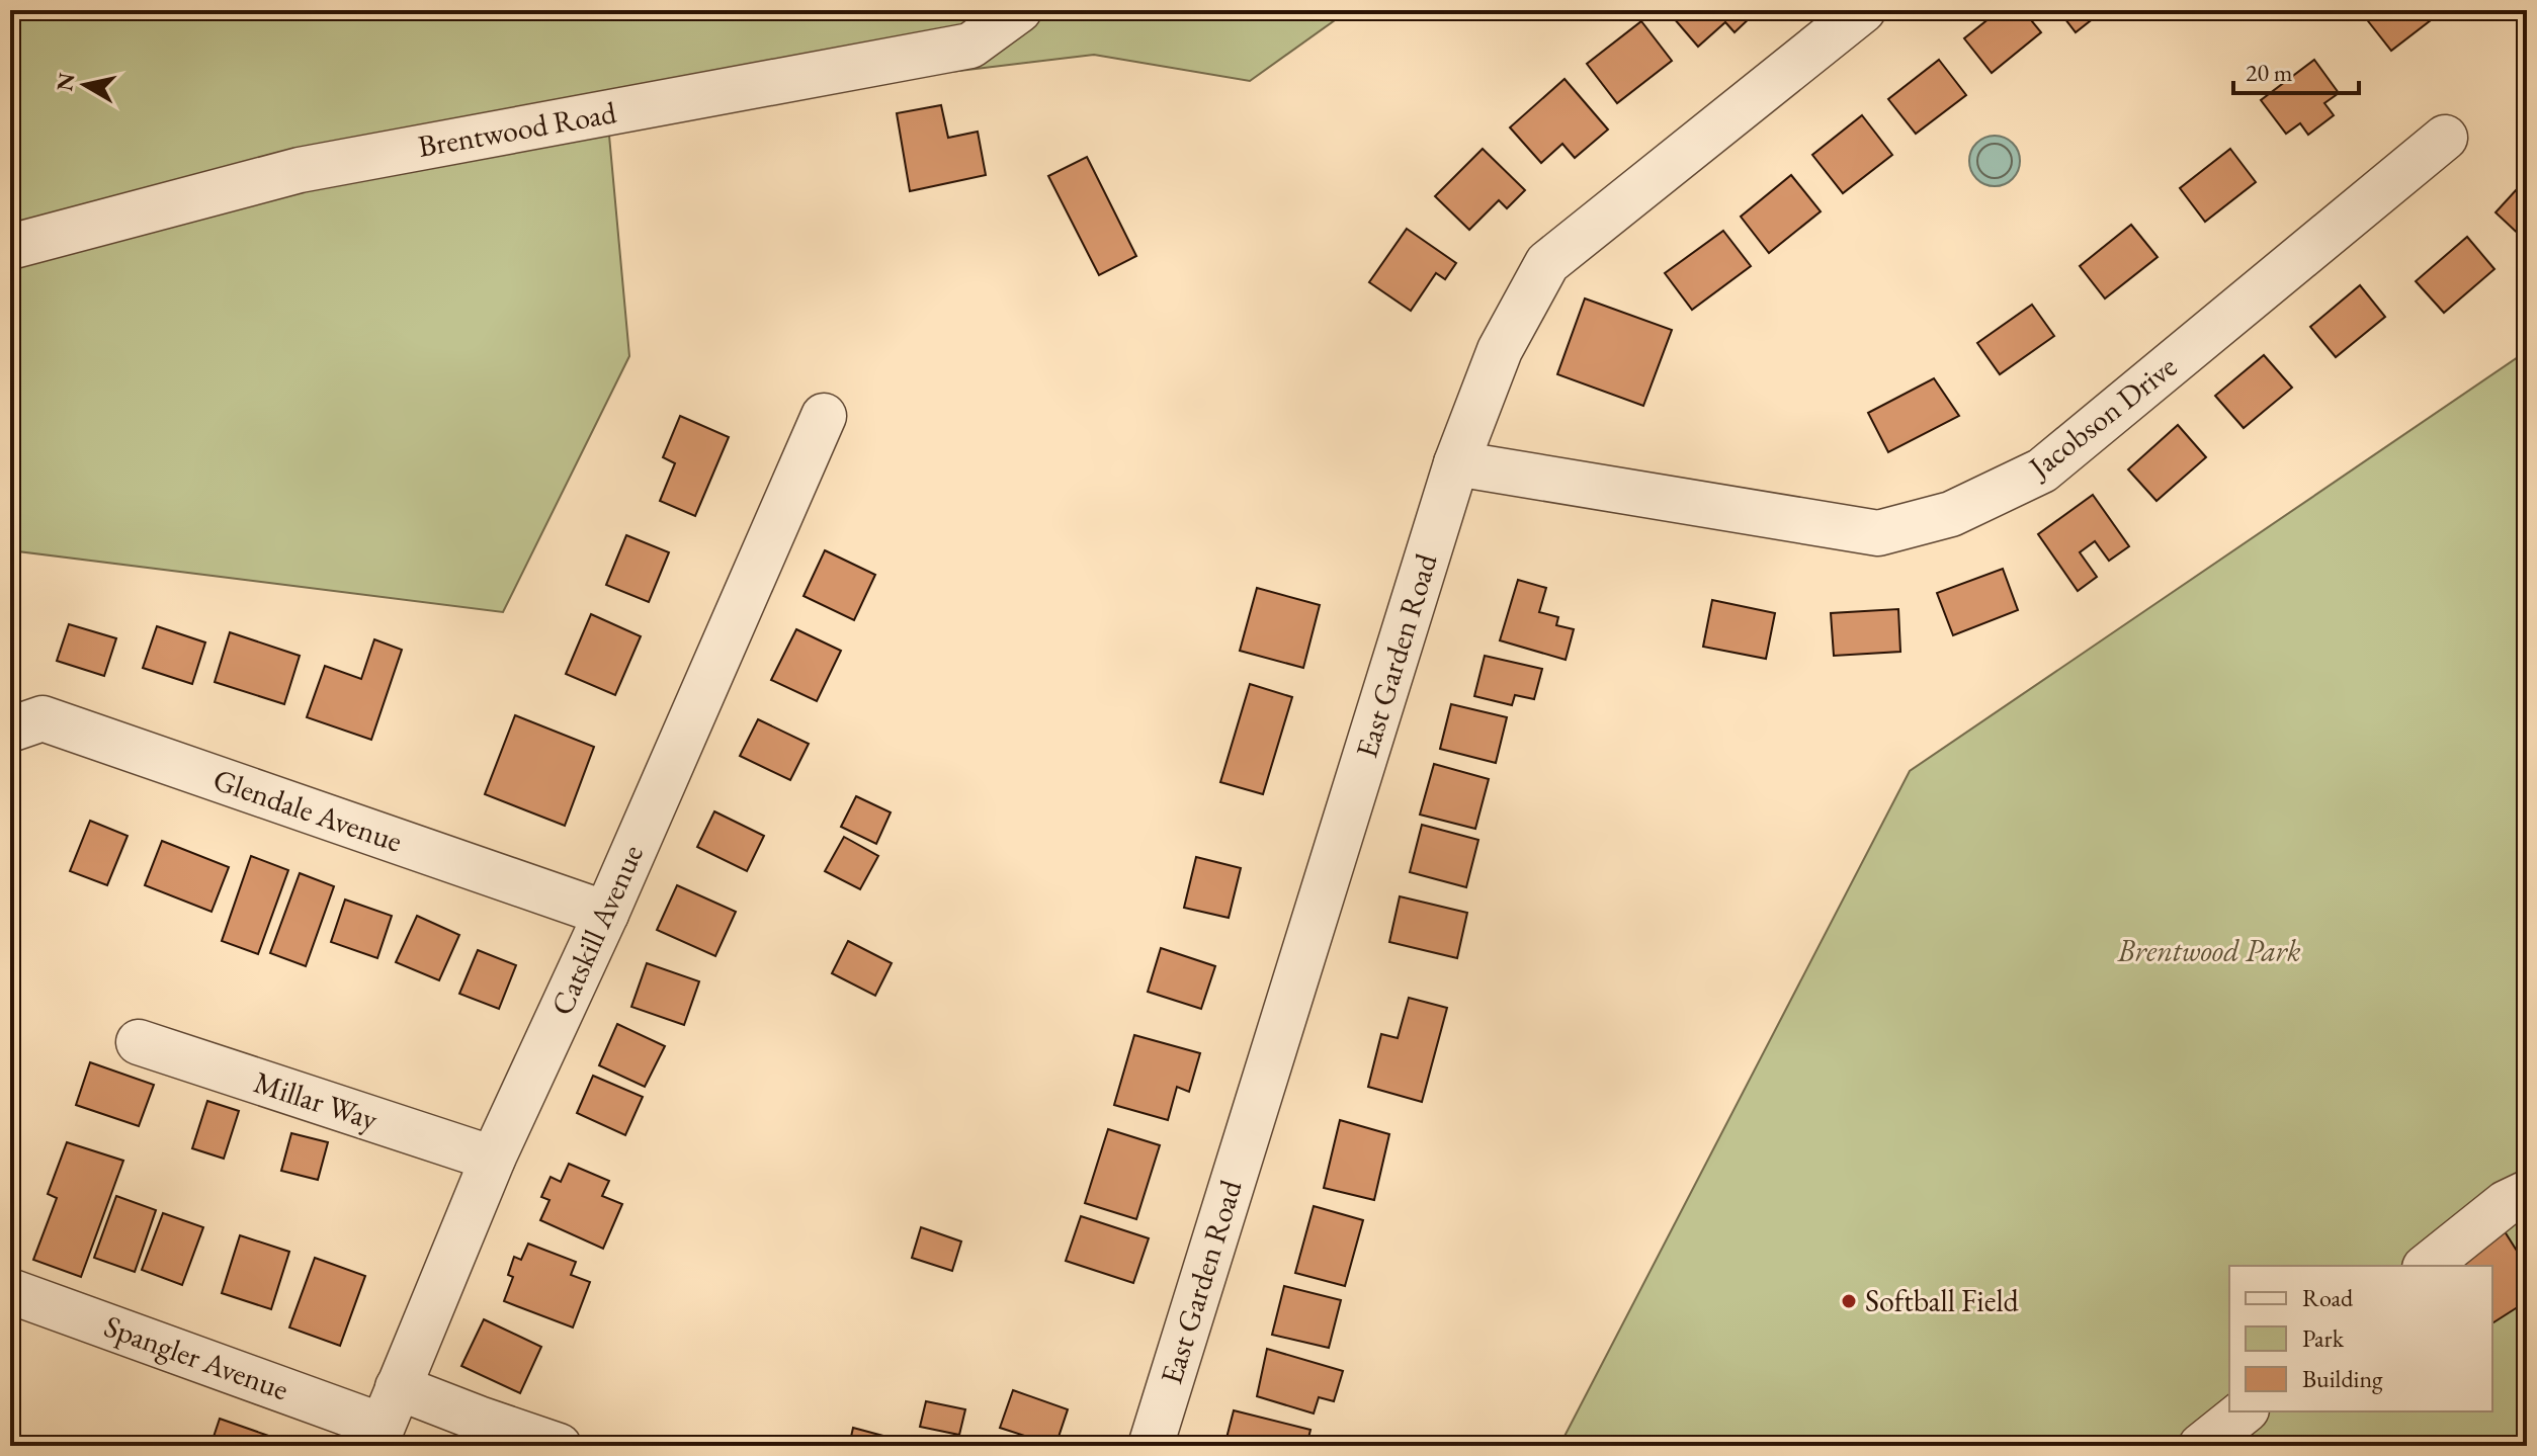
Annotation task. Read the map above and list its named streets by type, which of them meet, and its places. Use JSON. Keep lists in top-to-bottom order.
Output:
{
  "streets": {
    "street": [
      "Brentwood Road",
      "Jacobson Drive",
      "East Garden Road",
      "Glendale Avenue",
      "Catskill Avenue",
      "Millar Way",
      "Spangler Avenue"
    ]
  },
  "crossings": [
    ["Jacobson Drive", "East Garden Road"],
    ["Glendale Avenue", "Catskill Avenue"],
    ["Catskill Avenue", "Millar Way"],
    ["Catskill Avenue", "Spangler Avenue"]
  ],
  "parks": ["Brentwood Park"],
  "places": ["Softball Field"],
  "legend": ["Road", "Park", "Building"],
  "scale_bar": "20 m",
  "north": "left"
}
